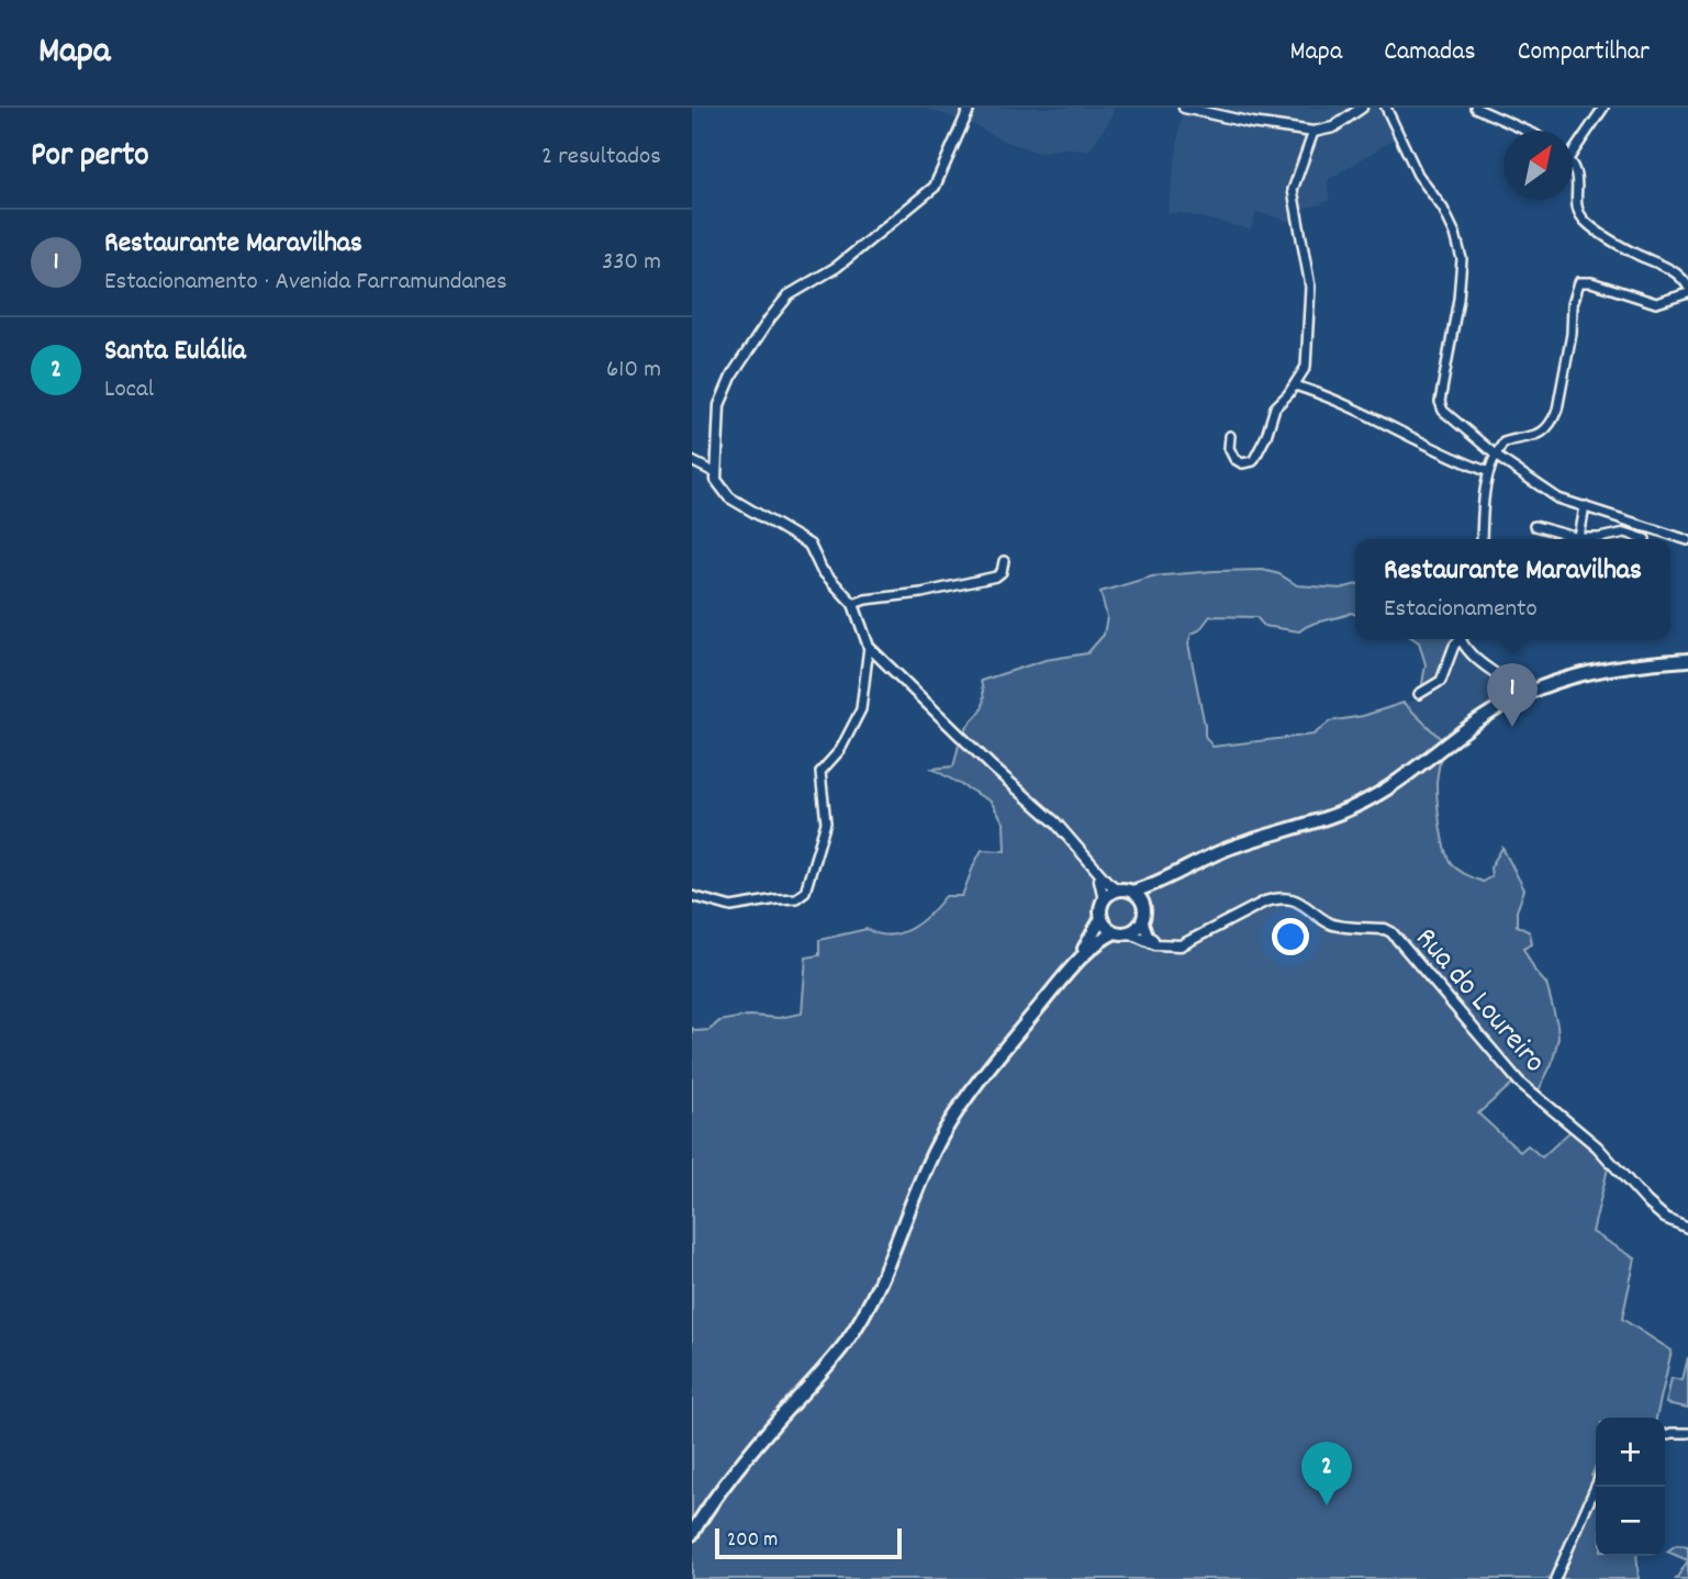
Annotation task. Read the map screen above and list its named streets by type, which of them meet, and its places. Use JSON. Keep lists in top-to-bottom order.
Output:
{
  "streets": {
    "street": ["Rua do Loureiro"]
  },
  "scale_bar": "200 m",
  "north": "top right",
  "page": {
    "header": "Mapa",
    "nav": ["Mapa", "Camadas", "Compartilhar"],
    "heading": ["Por perto", "2 resultados"],
    "list": [
      {
        "mark": "1",
        "name": "Restaurante Maravilhas",
        "note": "Estacionamento · Avenida Farramundanes",
        "value": "330 m"
      },
      {
        "mark": "2",
        "name": "Santa Eulália",
        "note": "Local",
        "value": "610 m"
      }
    ],
    "popup": ["Restaurante Maravilhas", "Estacionamento"],
    "pins": ["1", "2"],
    "map_buttons": ["+", "−"],
    "scale": "200 m"
  }
}
